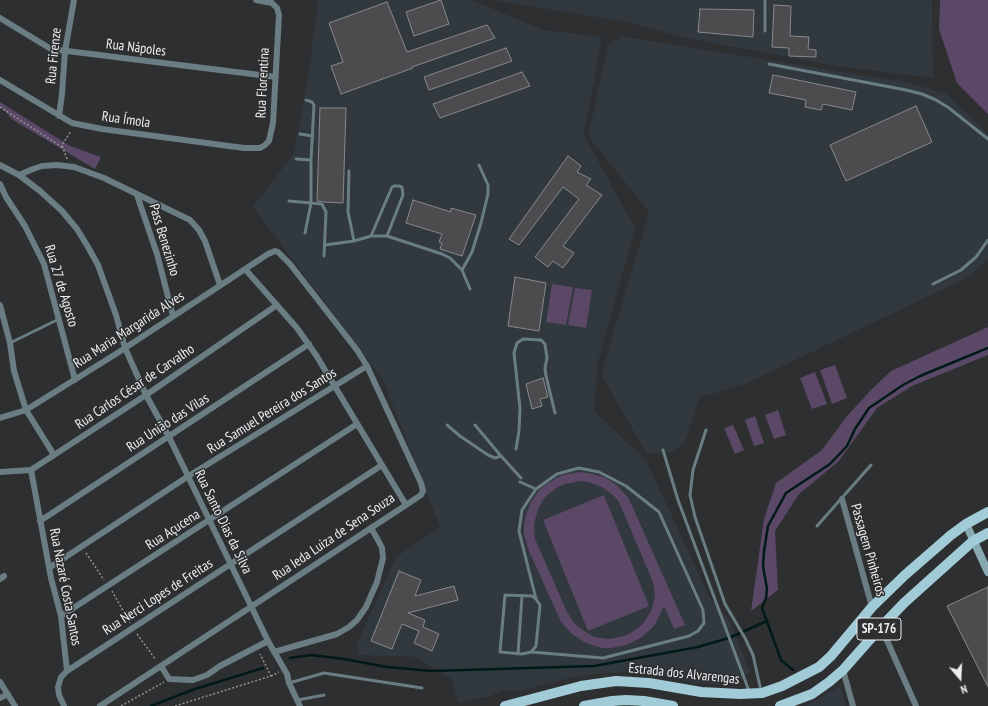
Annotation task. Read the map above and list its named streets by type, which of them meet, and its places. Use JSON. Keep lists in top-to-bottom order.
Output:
{
  "streets": {
    "main road": ["SP-176", "Estrada dos Alvarengas"],
    "street": [
      "Rua Nápoles",
      "Rua Firenze",
      "Rua Florentina",
      "Rua Ímola",
      "Pass Benezinho",
      "Rua 27 de Agosto",
      "Rua Maria Margarida Alves",
      "Rua Carlos César de Carvalho",
      "Rua Samuel Pereira dos Santos",
      "Rua União das Vilas",
      "Rua Santo Dias da Silva",
      "Rua Açucena",
      "Rua Ieda Luiza de Sena Souza",
      "Passagem Pinheiros",
      "Rua Nazaré Costa Santos",
      "Rua Nerci Lopes de Freitas"
    ]
  },
  "crossings": [
    ["Rua Nápoles", "Rua Firenze"],
    ["Rua Nápoles", "Rua Florentina"],
    ["Rua Firenze", "Rua Ímola"],
    ["Rua Florentina", "Rua Ímola"],
    ["Pass Benezinho", "Rua Maria Margarida Alves"],
    ["Rua 27 de Agosto", "Rua Maria Margarida Alves"],
    ["Rua Maria Margarida Alves", "Rua Samuel Pereira dos Santos"],
    ["Rua Maria Margarida Alves", "Rua Santo Dias da Silva"],
    ["Rua Maria Margarida Alves", "Rua Ieda Luiza de Sena Souza"],
    ["Rua Carlos César de Carvalho", "Rua Santo Dias da Silva"],
    ["Rua Carlos César de Carvalho", "Rua Ieda Luiza de Sena Souza"],
    ["Rua Carlos César de Carvalho", "Rua Nazaré Costa Santos"],
    ["Rua Samuel Pereira dos Santos", "Rua Santo Dias da Silva"],
    ["Rua Samuel Pereira dos Santos", "Rua Ieda Luiza de Sena Souza"],
    ["Rua Samuel Pereira dos Santos", "Rua Nazaré Costa Santos"],
    ["Rua União das Vilas", "Rua Santo Dias da Silva"],
    ["Rua União das Vilas", "Rua Ieda Luiza de Sena Souza"],
    ["Rua União das Vilas", "Rua Nazaré Costa Santos"],
    ["Rua Santo Dias da Silva", "Rua Açucena"],
    ["Rua Santo Dias da Silva", "Rua Ieda Luiza de Sena Souza"],
    ["Rua Santo Dias da Silva", "Rua Nerci Lopes de Freitas"],
    ["Rua Açucena", "Rua Ieda Luiza de Sena Souza"],
    ["Rua Açucena", "Rua Nazaré Costa Santos"],
    ["Rua Ieda Luiza de Sena Souza", "Rua Nerci Lopes de Freitas"],
    ["Passagem Pinheiros", "Estrada dos Alvarengas"],
    ["Rua Nazaré Costa Santos", "Rua Nerci Lopes de Freitas"]
  ],
  "north": "bottom"
}
